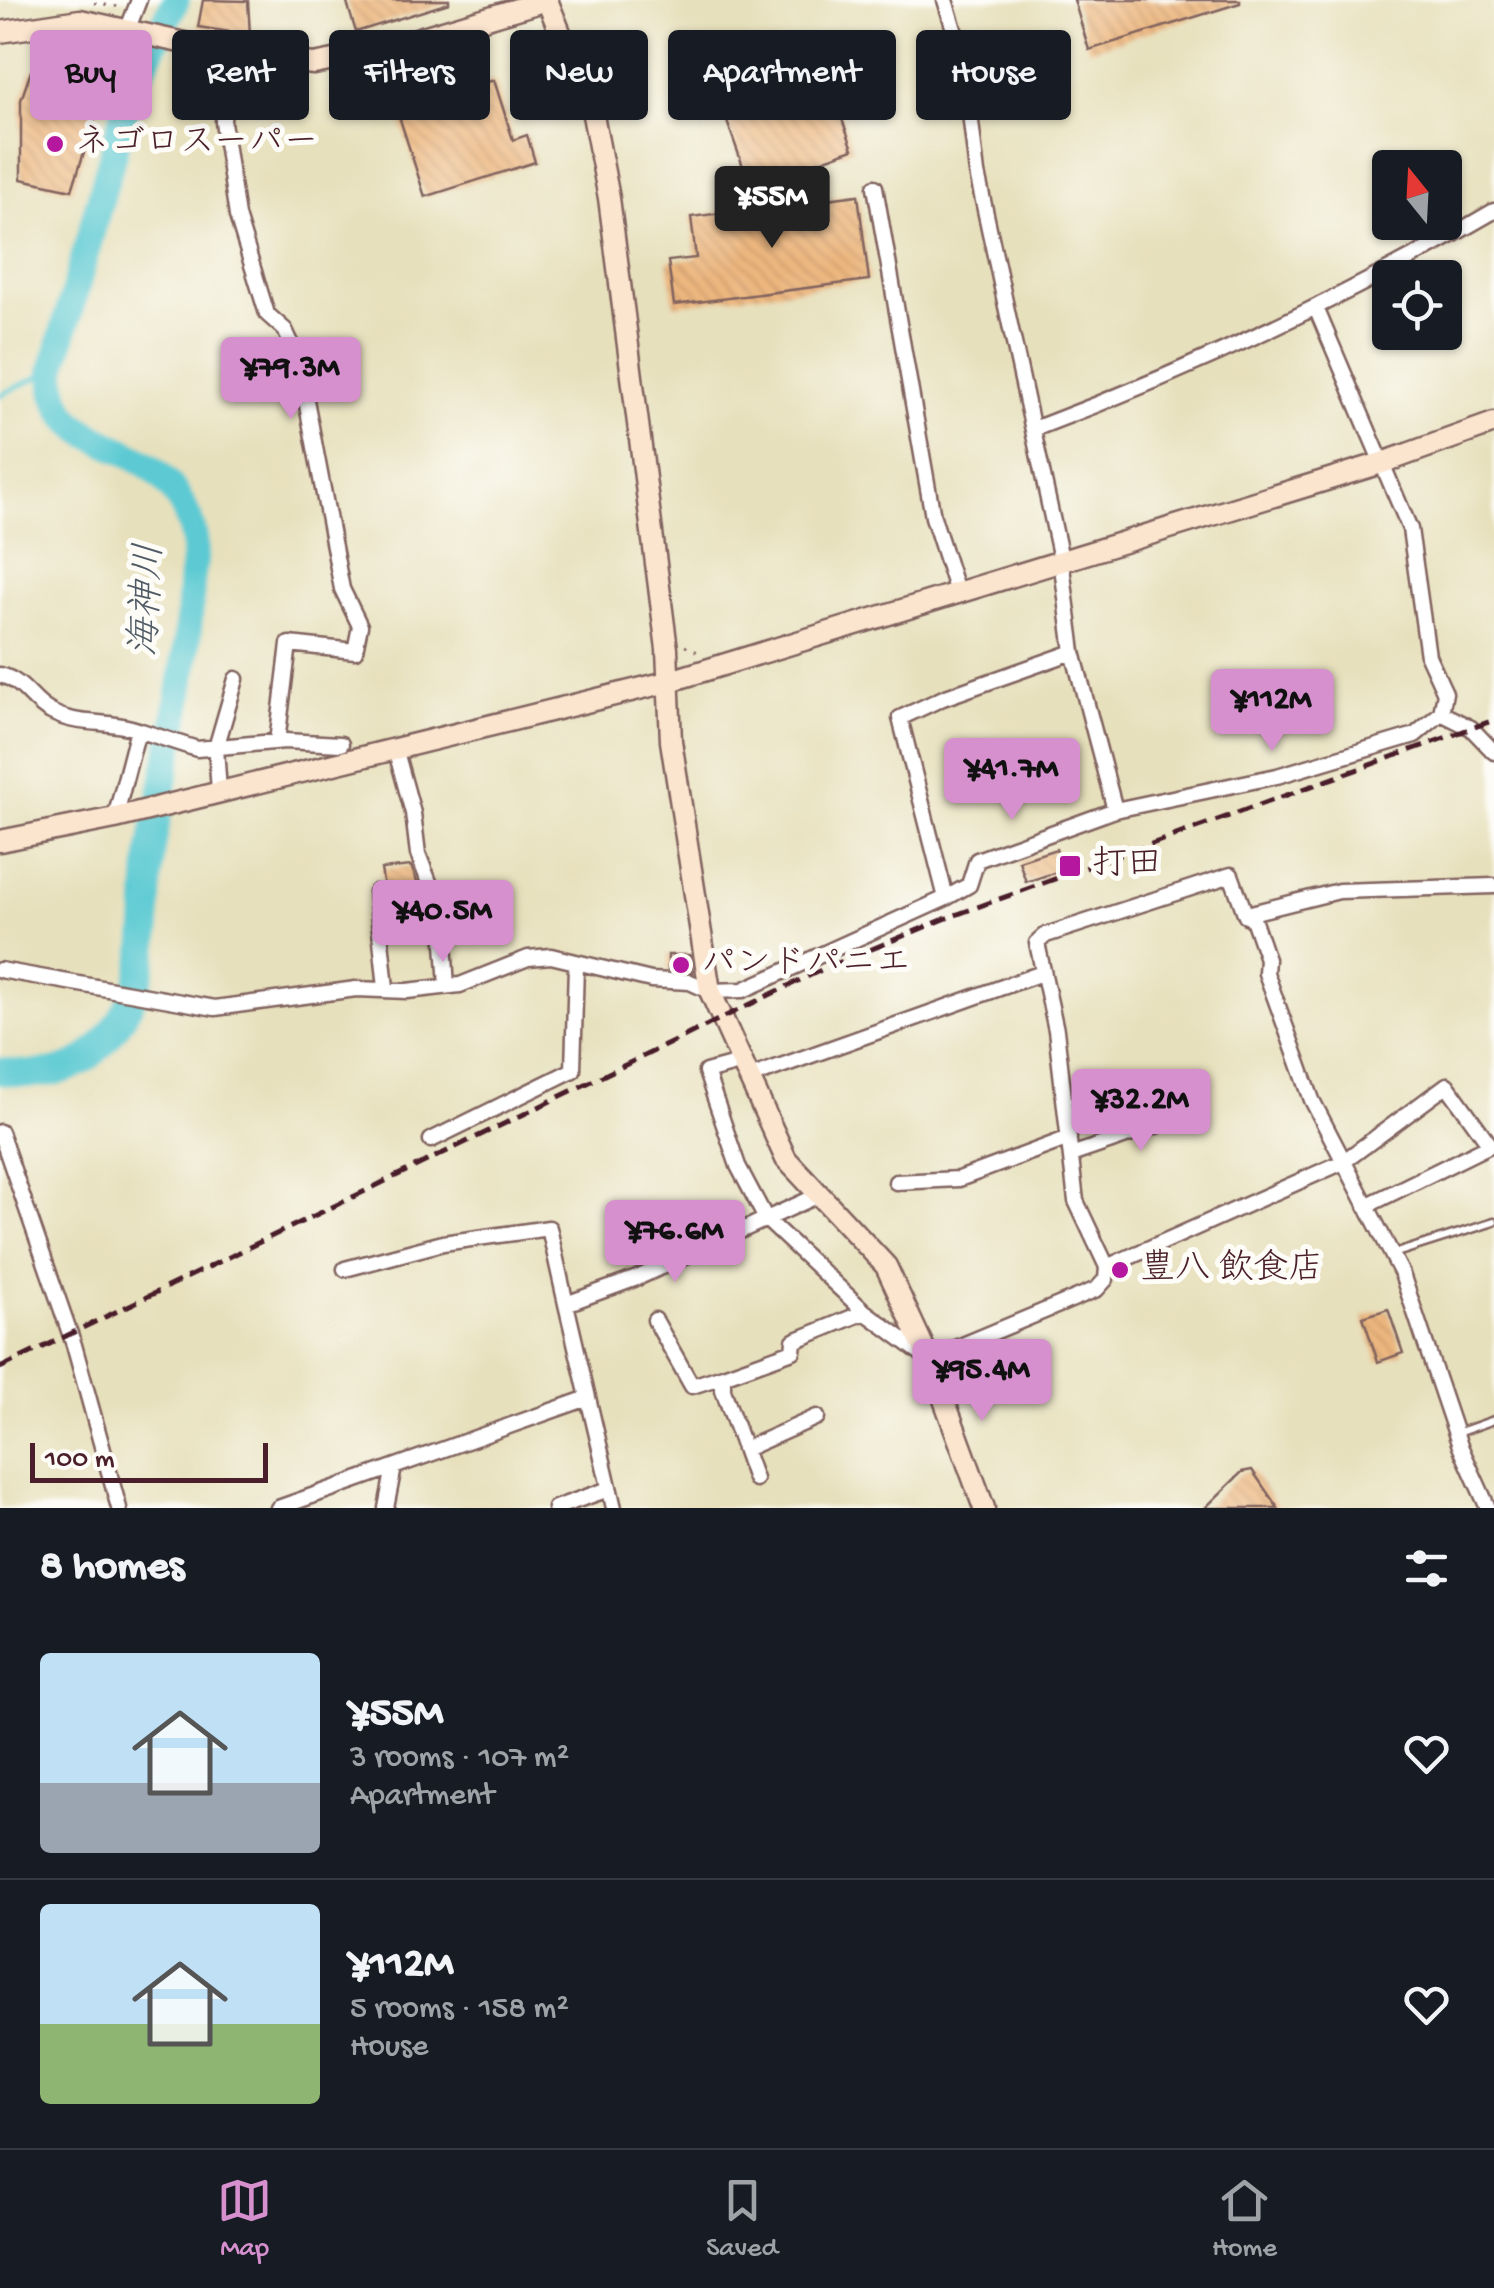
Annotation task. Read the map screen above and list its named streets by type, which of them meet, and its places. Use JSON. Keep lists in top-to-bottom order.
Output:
{
  "water": ["海神川"],
  "places": {
    "other": ["ネゴロスーパー", "パンドパニエ", "豊八 飲食店"],
    "transit": ["打田"]
  },
  "scale_bar": "100 m",
  "north": "top",
  "page": {
    "chip": [
      "Buy",
      "Rent",
      "Filters",
      "New",
      "Apartment",
      "House"
    ],
    "price": [
      "¥55M",
      "¥79.3M",
      "¥112M",
      "¥41.7M",
      "¥40.5M",
      "¥32.2M",
      "¥76.6M",
      "¥95.4M"
    ],
    "scale": "100 m",
    "heading": "8 homes",
    "list": [
      {
        "name": "¥55M",
        "note": "3 rooms · 107 m² · Apartment"
      },
      {
        "name": "¥112M",
        "note": "5 rooms · 158 m² · House"
      }
    ],
    "tabs": ["Map", "Saved", "Home"]
  }
}
